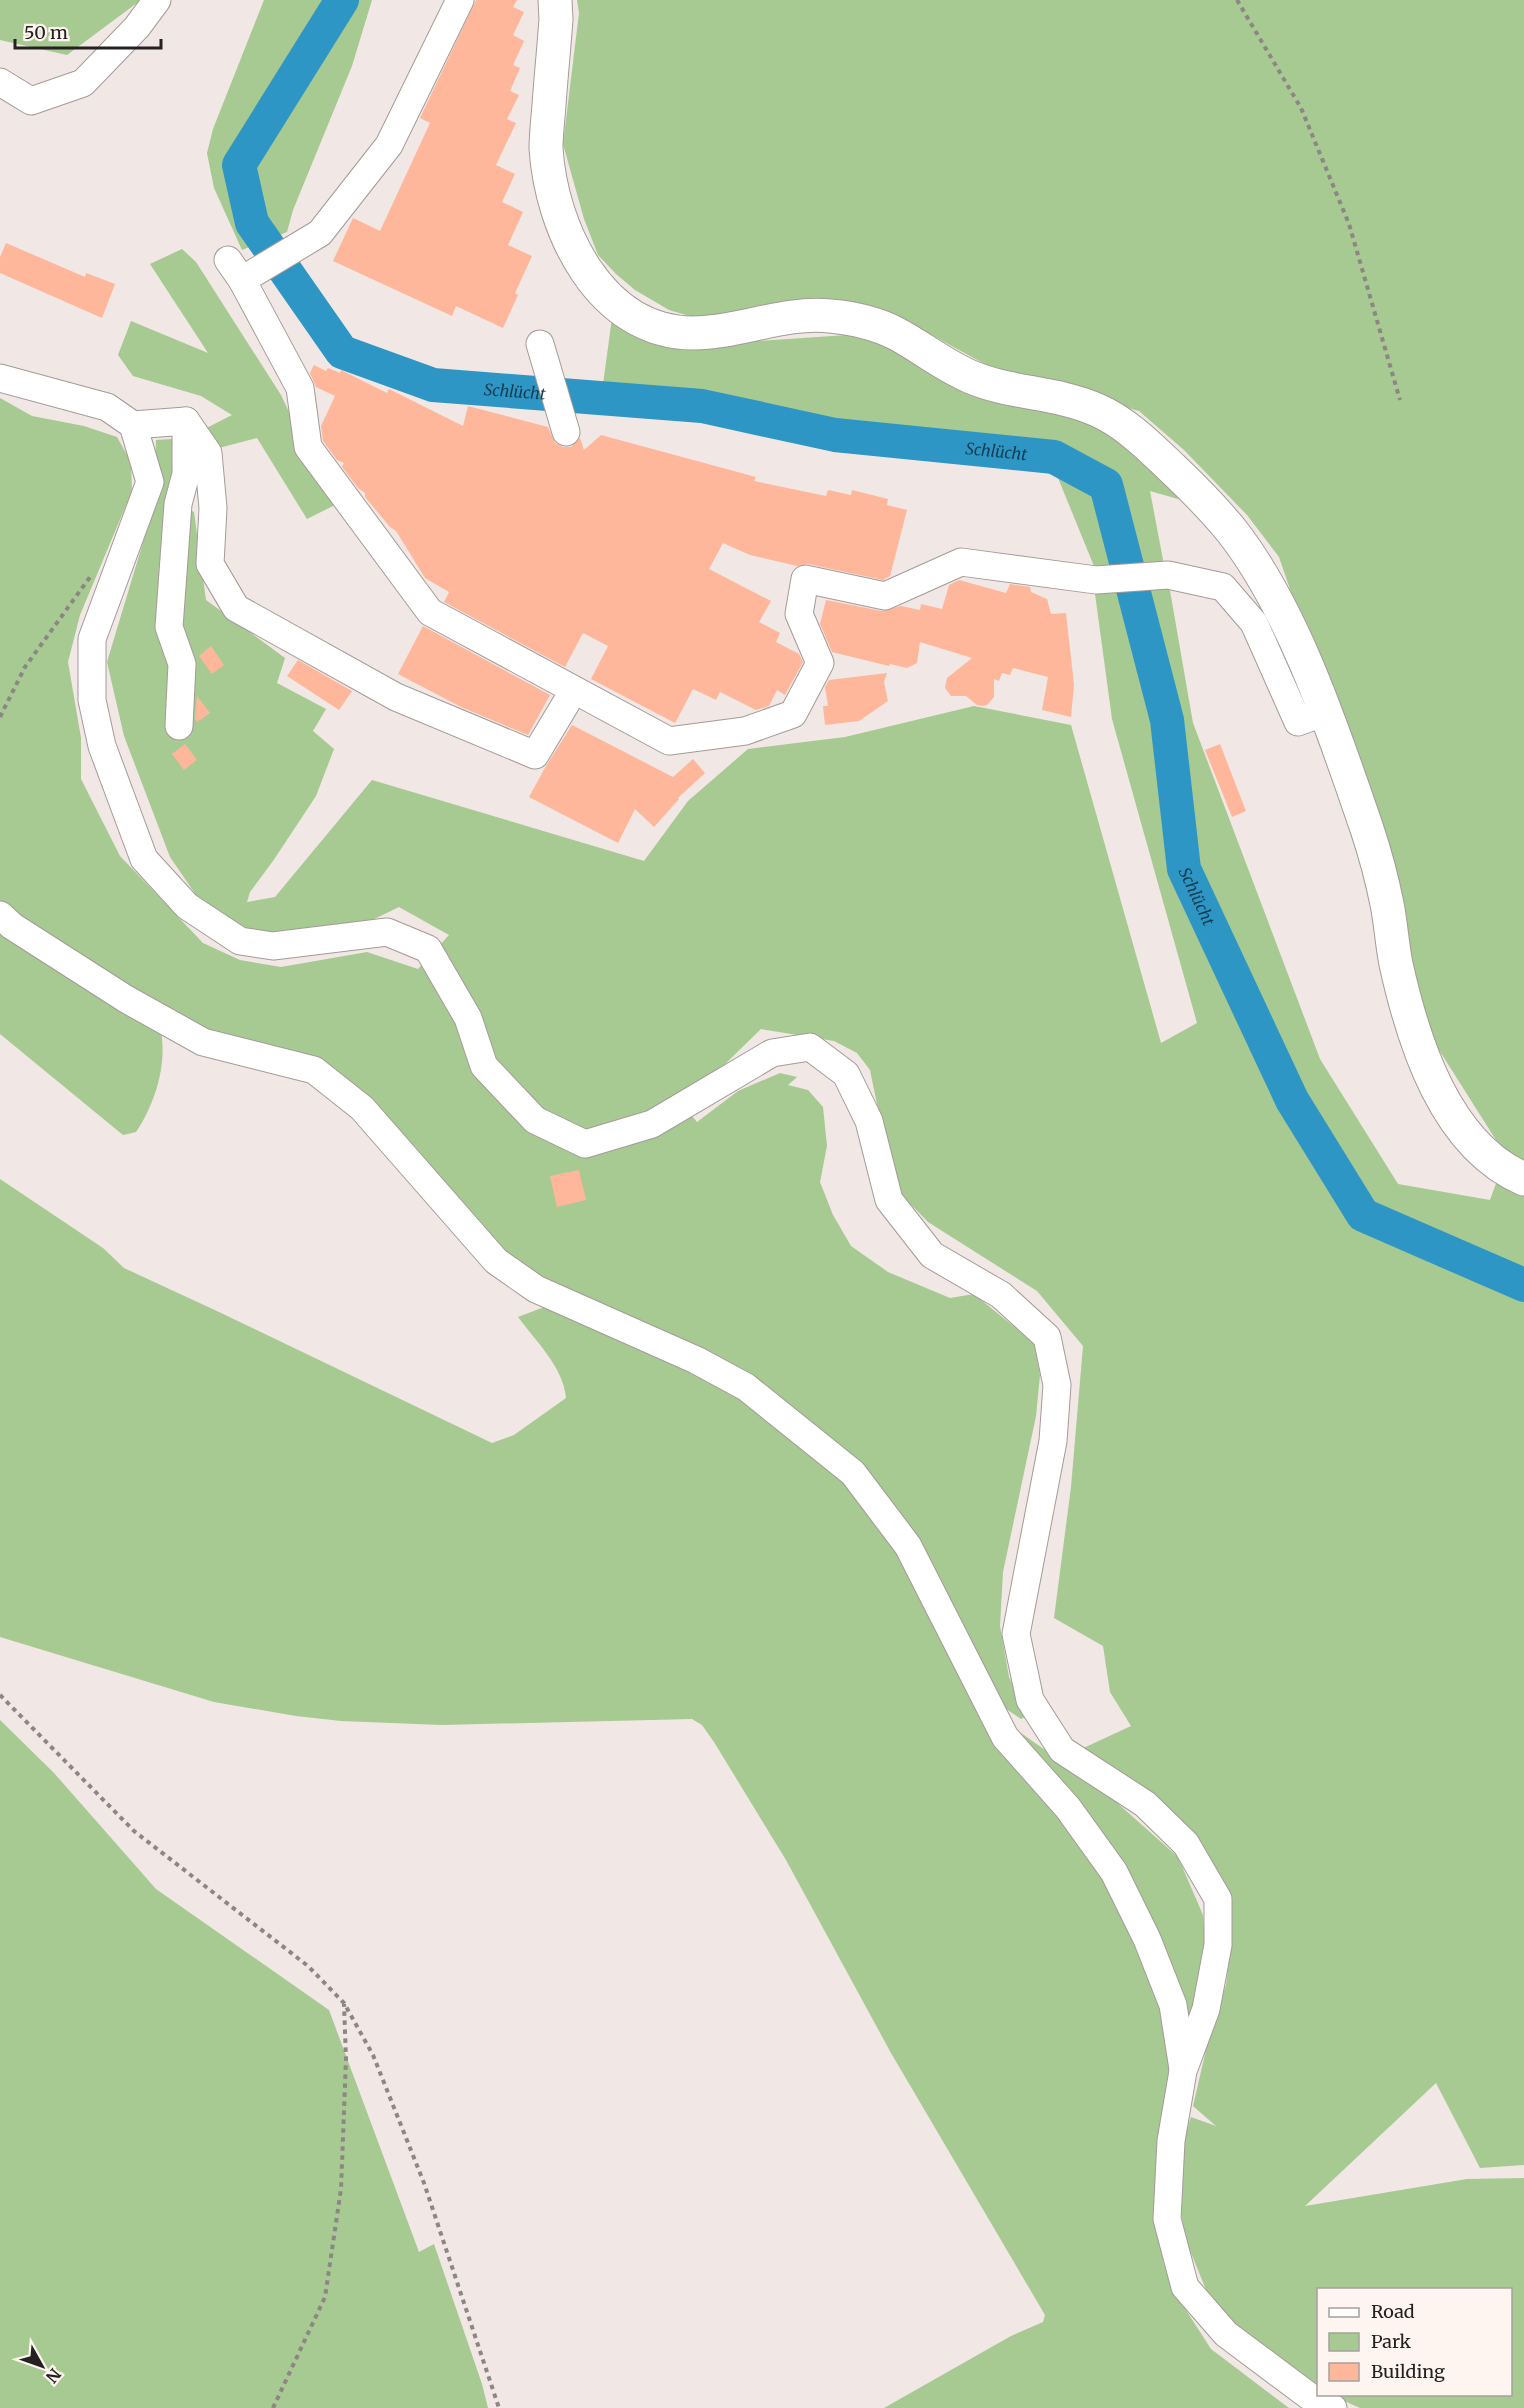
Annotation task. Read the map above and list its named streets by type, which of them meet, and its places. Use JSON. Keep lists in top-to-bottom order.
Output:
{
  "water": ["Schlücht"],
  "legend": ["Road", "Park", "Building"],
  "scale_bar": "50 m",
  "north": "bottom right"
}
